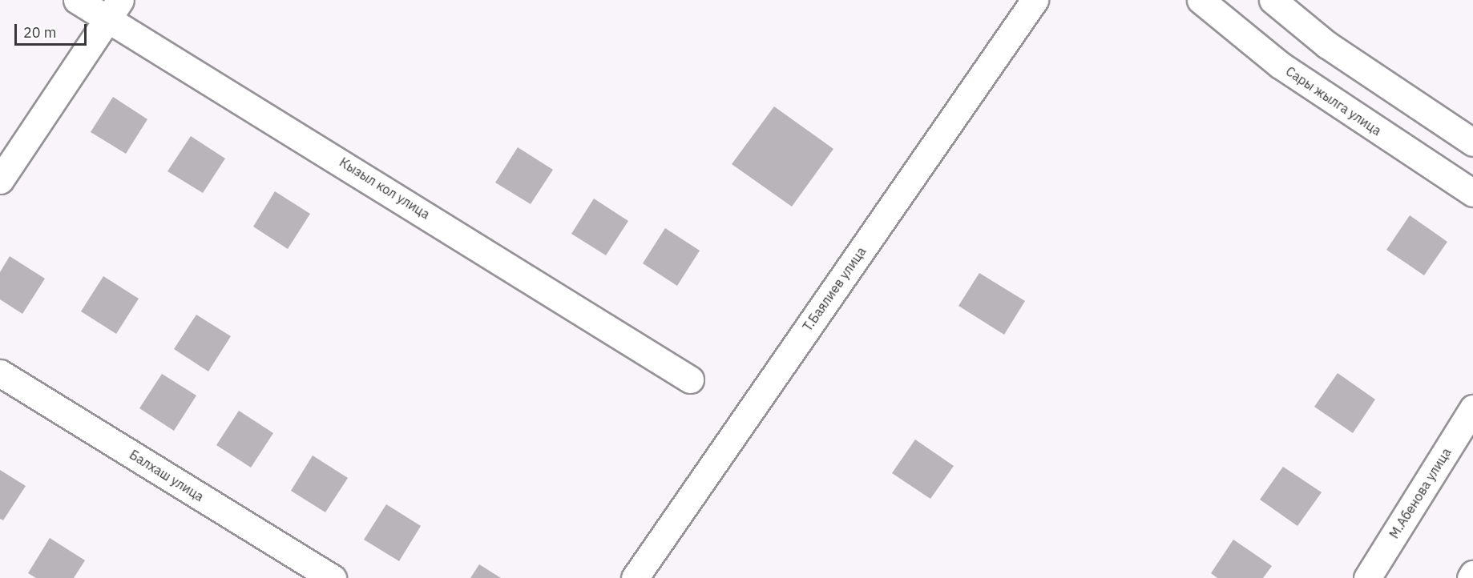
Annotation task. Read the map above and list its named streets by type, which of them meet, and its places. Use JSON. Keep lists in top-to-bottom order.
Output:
{
  "streets": {
    "street": [
      "Сары жылга улица",
      "Кызыл кол улица",
      "Т.Баялиев улица",
      "Балхаш улица",
      "М.Абенова улица"
    ]
  },
  "scale_bar": "20 m"
}
